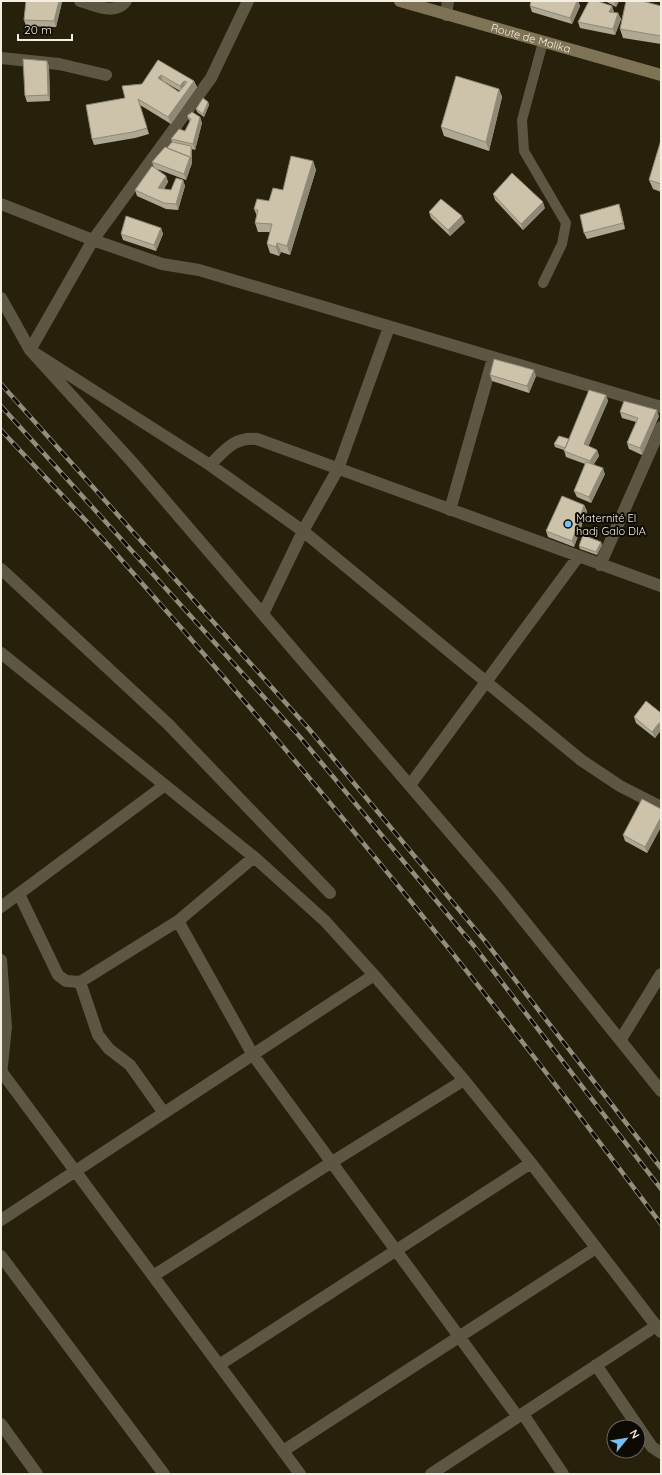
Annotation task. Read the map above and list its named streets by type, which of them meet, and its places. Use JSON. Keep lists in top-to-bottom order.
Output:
{
  "streets": {
    "main road": ["Route de Malika"]
  },
  "places": ["Maternité El hadj Galo DIA"],
  "scale_bar": "20 m",
  "north": "top right"
}
